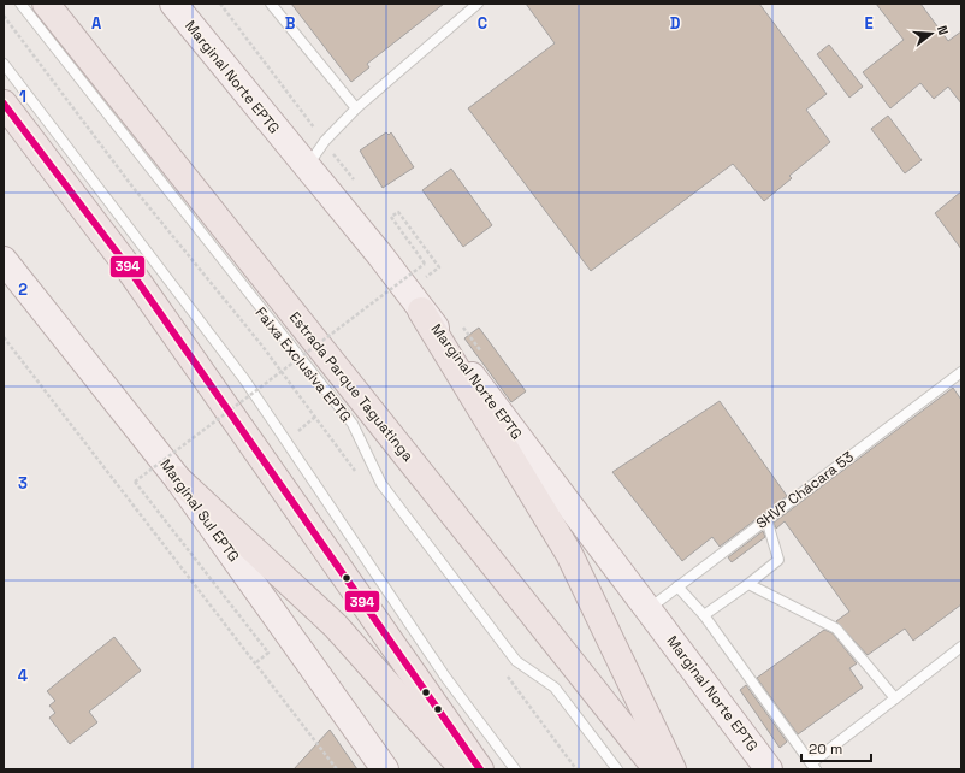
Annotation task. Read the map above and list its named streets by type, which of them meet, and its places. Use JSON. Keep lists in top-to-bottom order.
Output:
{
  "streets": {
    "highway": ["Estrada Parque Taguatinga"],
    "main road": ["Marginal Norte EPTG", "Marginal Sul EPTG"],
    "lane": ["Faixa Exclusiva EPTG", "SHVP Chácara 53"]
  },
  "crossings": [
    ["Marginal Norte EPTG", "SHVP Chácara 53"]
  ],
  "lines": ["transit line 394"],
  "scale_bar": "20 m",
  "north": "right",
  "grid": {
    "columns": [
      "A",
      "B",
      "C",
      "D",
      "E"
    ],
    "rows": [
      "1",
      "2",
      "3",
      "4"
    ]
  }
}
